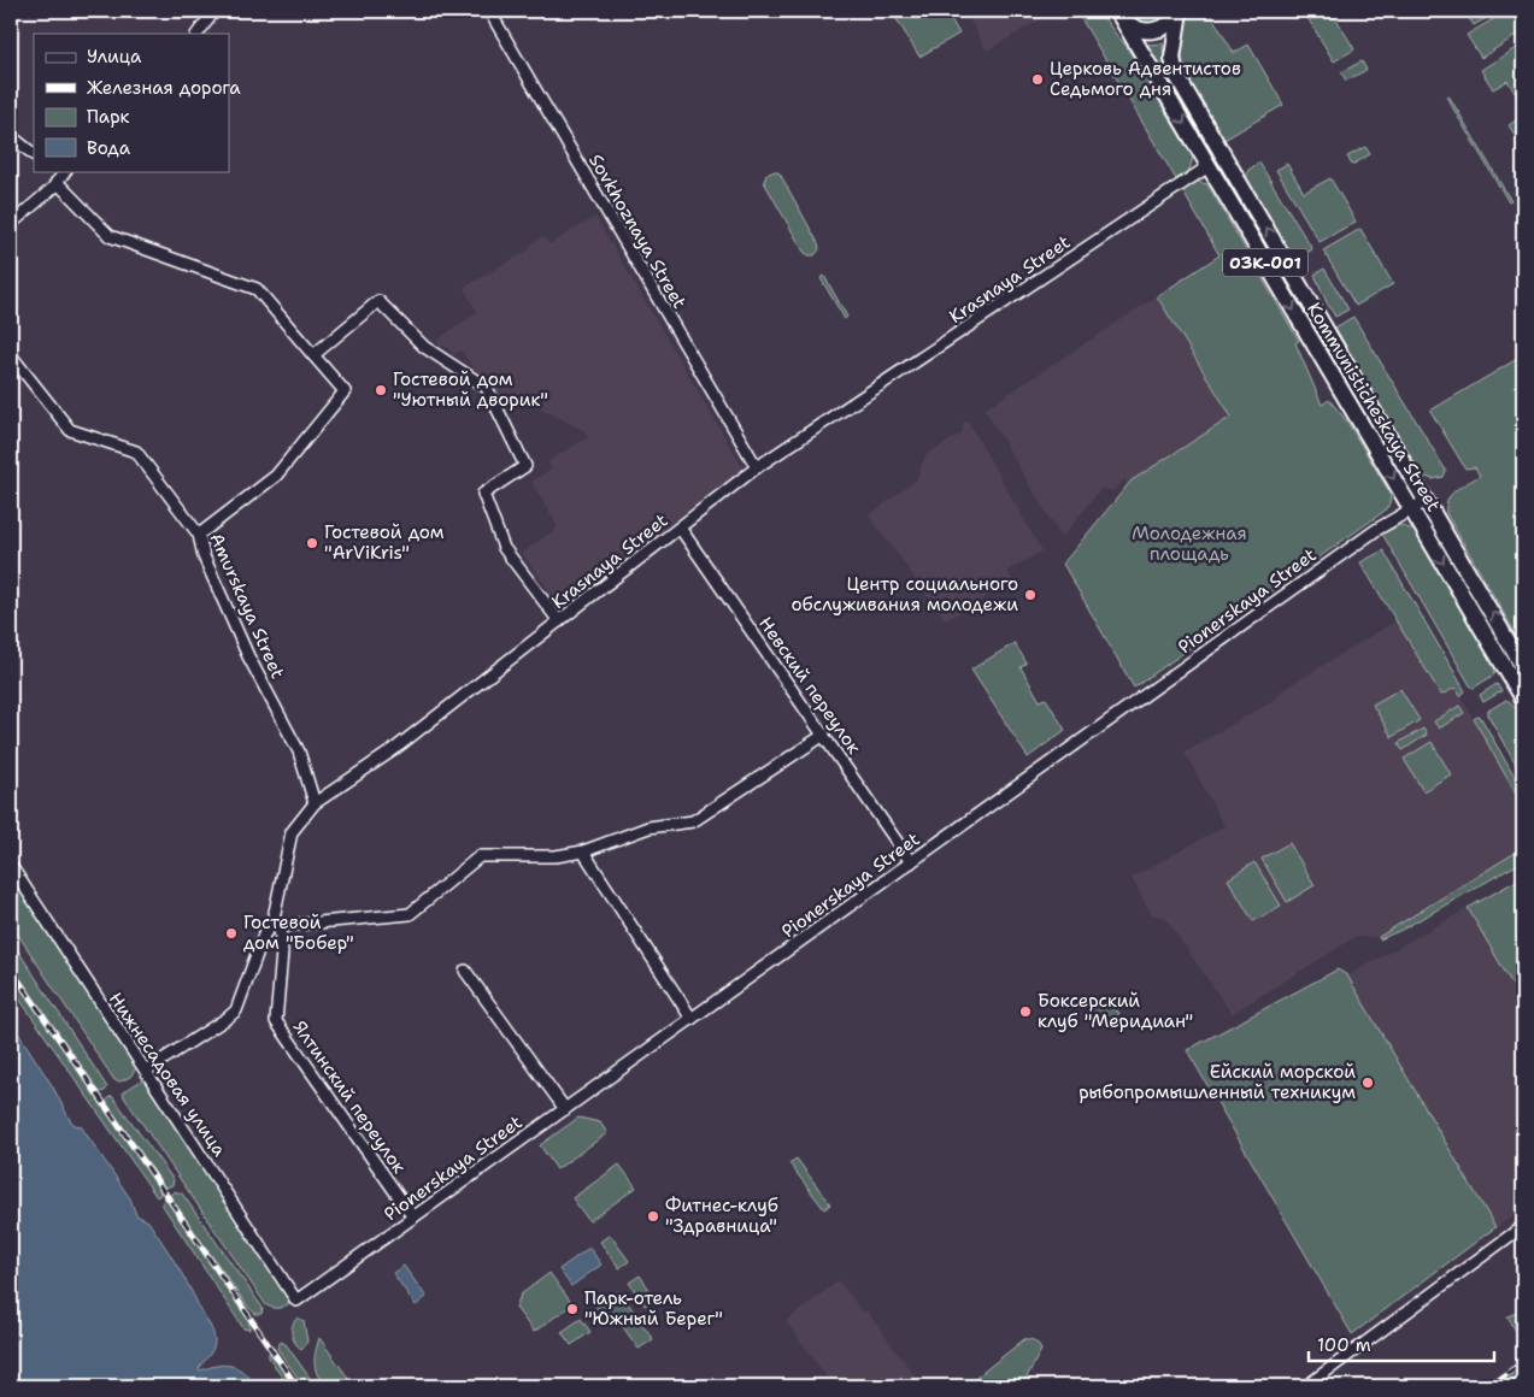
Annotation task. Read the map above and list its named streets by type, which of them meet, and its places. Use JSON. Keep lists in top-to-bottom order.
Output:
{
  "streets": {
    "main road": ["03К-001", "Kommunisticheskaya Street"],
    "street": [
      "Sovkhoznaya Street",
      "Krasnaya Street",
      "Pionerskaya Street",
      "Amurskaya Street",
      "Невский переулок",
      "Нижнесадовая улица",
      "Ялтинский переулок"
    ]
  },
  "crossings": [
    ["Sovkhoznaya Street", "Krasnaya Street"],
    ["03К-001", "Kommunisticheskaya Street"],
    ["Krasnaya Street", "Kommunisticheskaya Street"],
    ["Krasnaya Street", "Amurskaya Street"],
    ["Krasnaya Street", "Невский переулок"],
    ["Krasnaya Street", "Нижнесадовая улица"],
    ["Krasnaya Street", "Ялтинский переулок"],
    ["Kommunisticheskaya Street", "Pionerskaya Street"],
    ["Pionerskaya Street", "Невский переулок"],
    ["Pionerskaya Street", "Нижнесадовая улица"],
    ["Pionerskaya Street", "Ялтинский переулок"]
  ],
  "parks": ["Молодежная площадь"],
  "places": [
    "Церковь Адвентистов Седьмого дня",
    "Гостевой дом \"Уютный дворик\"",
    "Гостевой дом \"ArViKris\"",
    "Центр социального обслуживания молодежи",
    "Гостевой дом \"Бобер\"",
    "Боксерский клуб \"Меридиан\"",
    "Ейский морской рыбопромышленный техникум",
    "Фитнес-клуб \"Здравница\"",
    "Парк-отель \"Южный Берег\""
  ],
  "legend": [
    "Улица",
    "Железная дорога",
    "Парк",
    "Вода"
  ],
  "scale_bar": "100 m"
}
